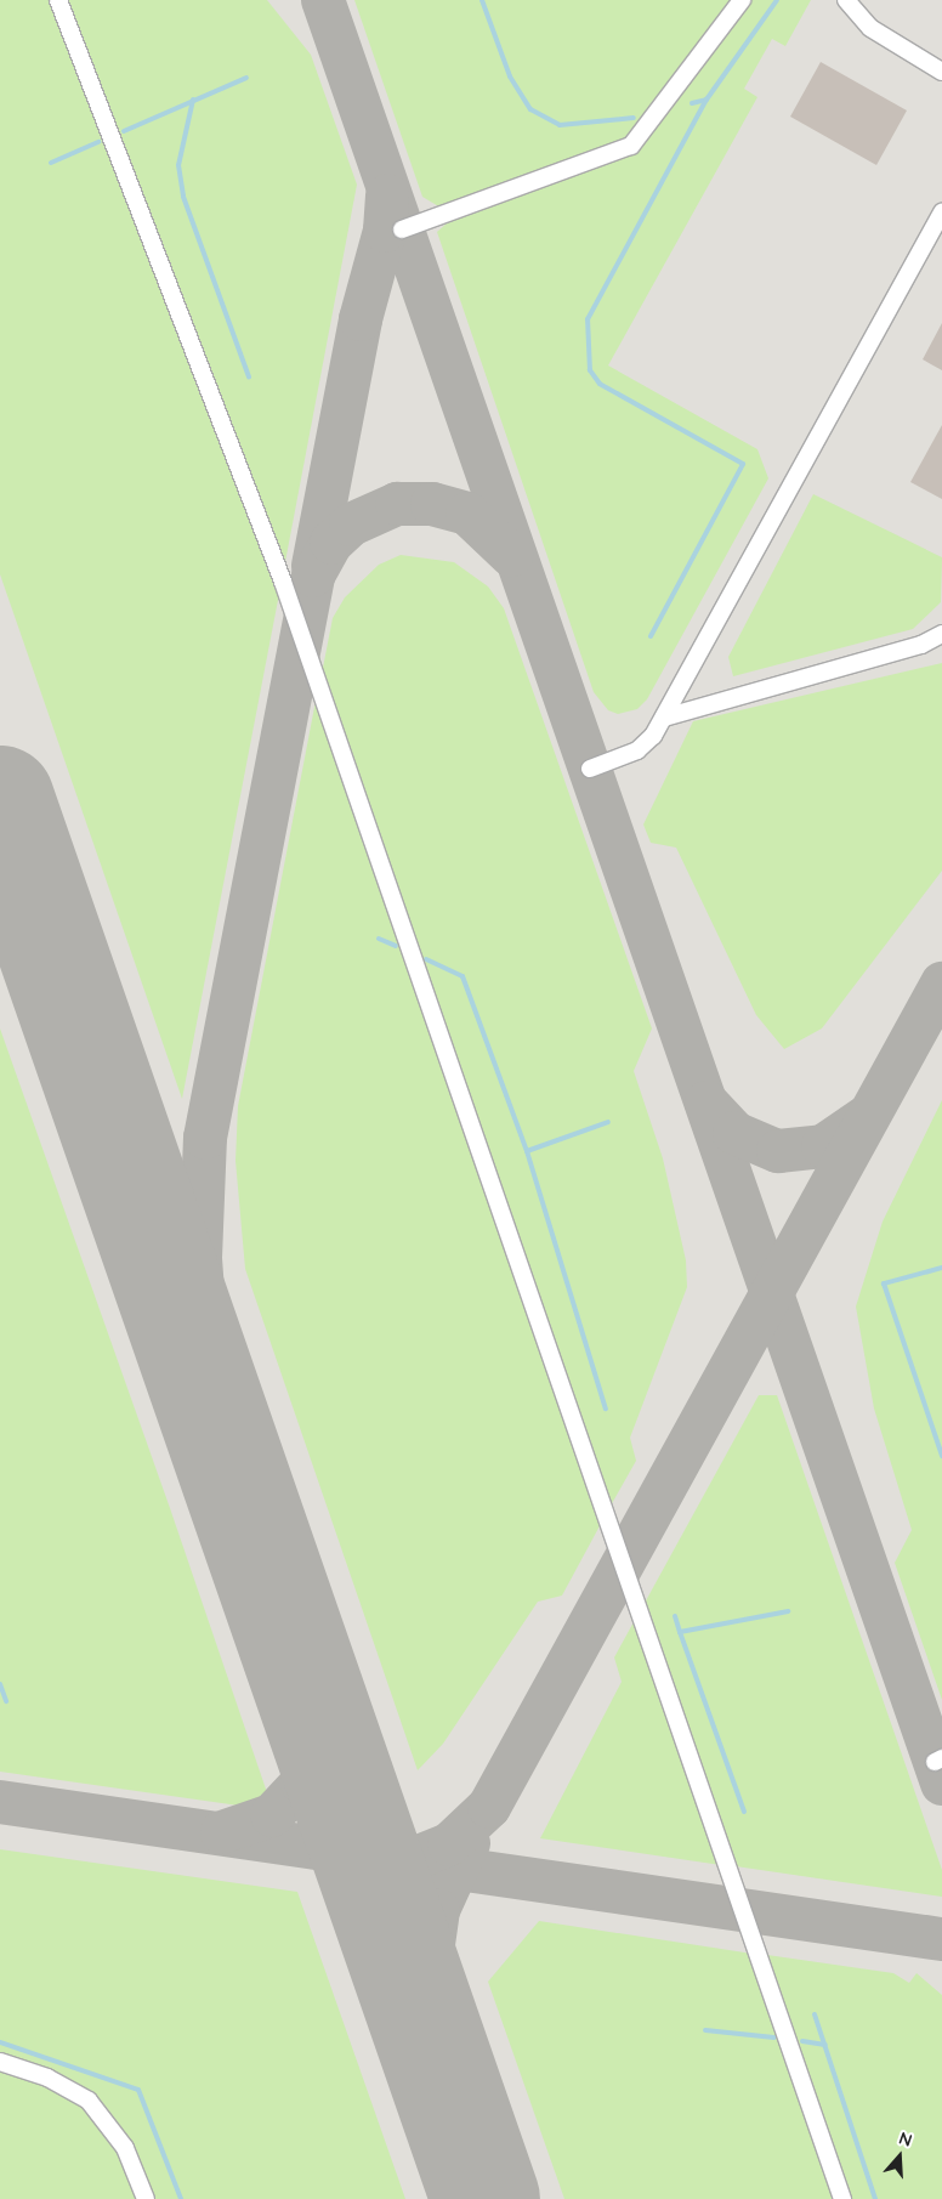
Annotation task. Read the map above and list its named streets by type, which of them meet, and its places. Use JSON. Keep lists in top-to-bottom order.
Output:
{
  "north": "top"
}
